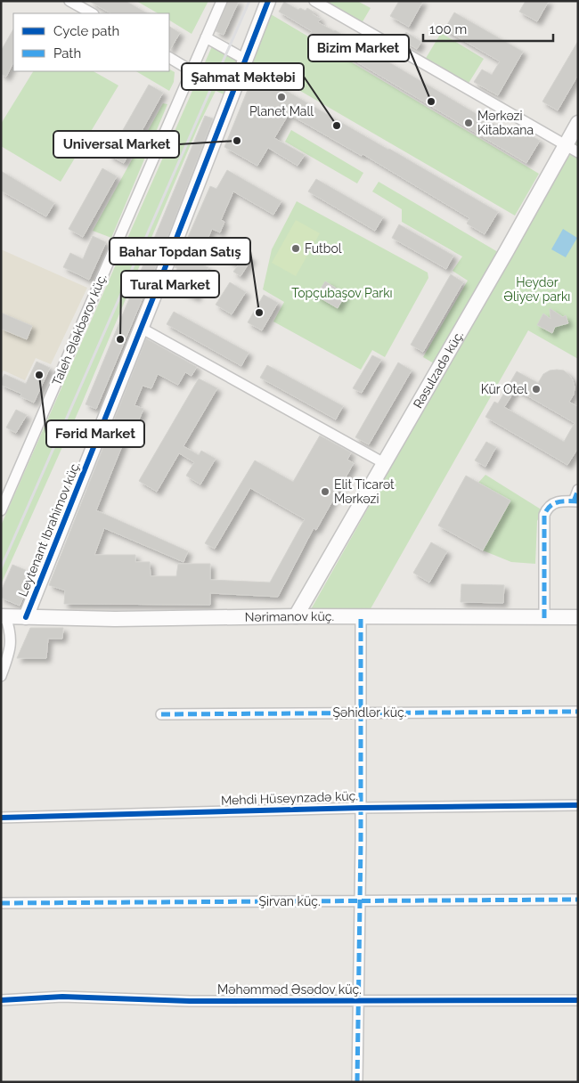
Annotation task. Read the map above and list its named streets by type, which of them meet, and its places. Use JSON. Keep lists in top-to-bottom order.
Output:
{
  "streets": {
    "street": [
      "Taleh Ələkbərov küç.",
      "Rəsulzadə küç.",
      "Leytenant Ibrahimov küç.",
      "Nərimanov küç.",
      "Şəhidlər küç.",
      "Mehdi Hüseynzadə küç.",
      "Şirvan küç.",
      "Məhəmməd Əsədov küç."
    ]
  },
  "crossings": [
    ["Rəsulzadə küç.", "Nərimanov küç."],
    ["Leytenant Ibrahimov küç.", "Nərimanov küç."]
  ],
  "parks": ["Heydər Əliyev parkı", "Topçubaşov Parkı"],
  "places": [
    "Planet Mall",
    "Bizim Market",
    "Mərkəzi Kitabxana",
    "Şahmat Məktəbi",
    "Universal Market",
    "Futbol",
    "Bahar Topdan Satış",
    "Tural Market",
    "Fərid Market",
    "Kür Otel",
    "Elit Ticarət Mərkəzi"
  ],
  "legend": ["Cycle path", "Path"],
  "scale_bar": "100 m"
}
